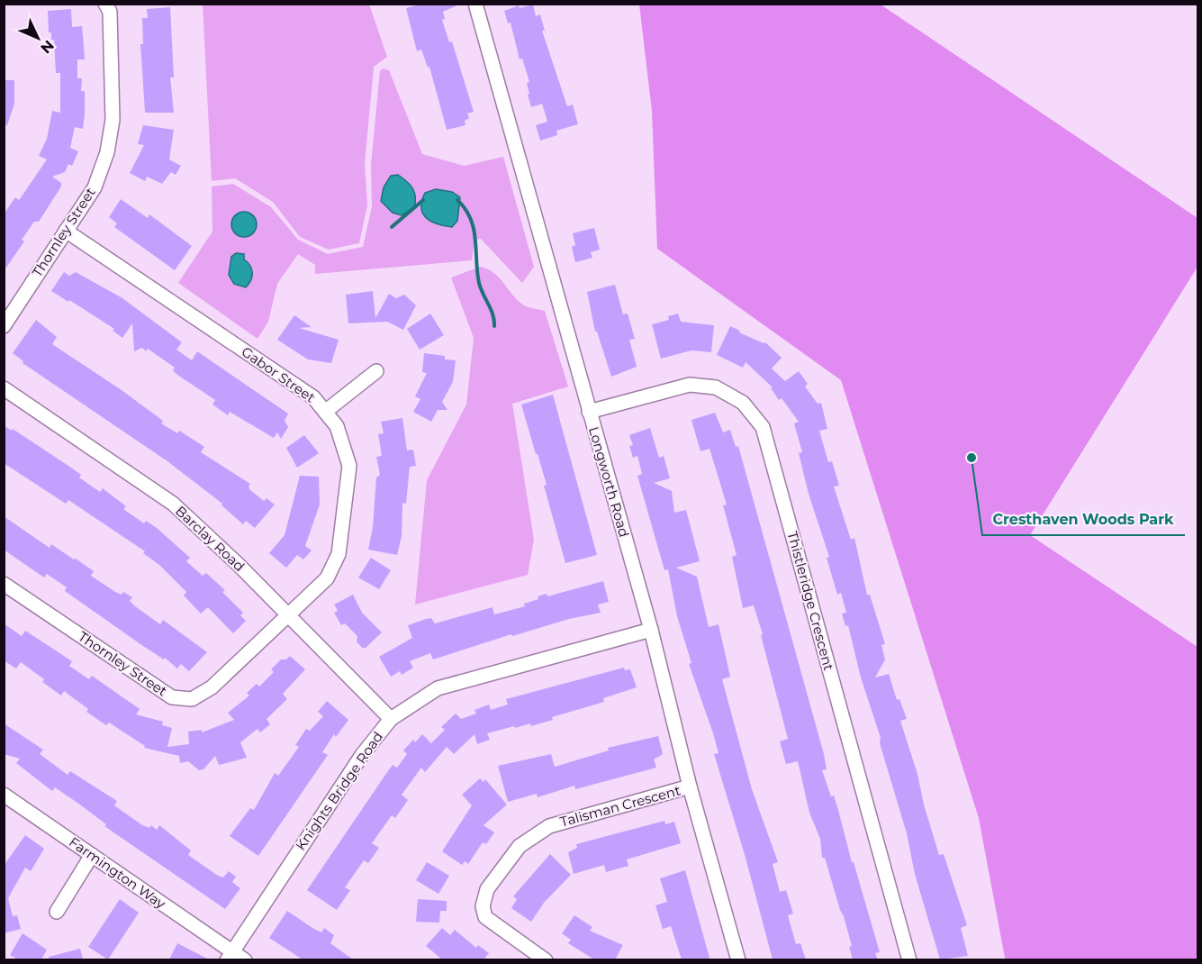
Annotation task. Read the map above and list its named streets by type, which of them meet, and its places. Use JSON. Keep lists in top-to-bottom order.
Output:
{
  "streets": {
    "street": [
      "Thornley Street",
      "Gabor Street",
      "Longworth Road",
      "Barclay Road",
      "Thistleridge Crescent",
      "Knights Bridge Road",
      "Talisman Crescent",
      "Farmington Way"
    ]
  },
  "crossings": [
    ["Thornley Street", "Gabor Street"],
    ["Thornley Street", "Barclay Road"],
    ["Gabor Street", "Barclay Road"],
    ["Longworth Road", "Thistleridge Crescent"],
    ["Longworth Road", "Knights Bridge Road"],
    ["Longworth Road", "Talisman Crescent"],
    ["Barclay Road", "Knights Bridge Road"],
    ["Knights Bridge Road", "Farmington Way"]
  ],
  "places": ["Cresthaven Woods Park"],
  "north": "bottom right"
}
